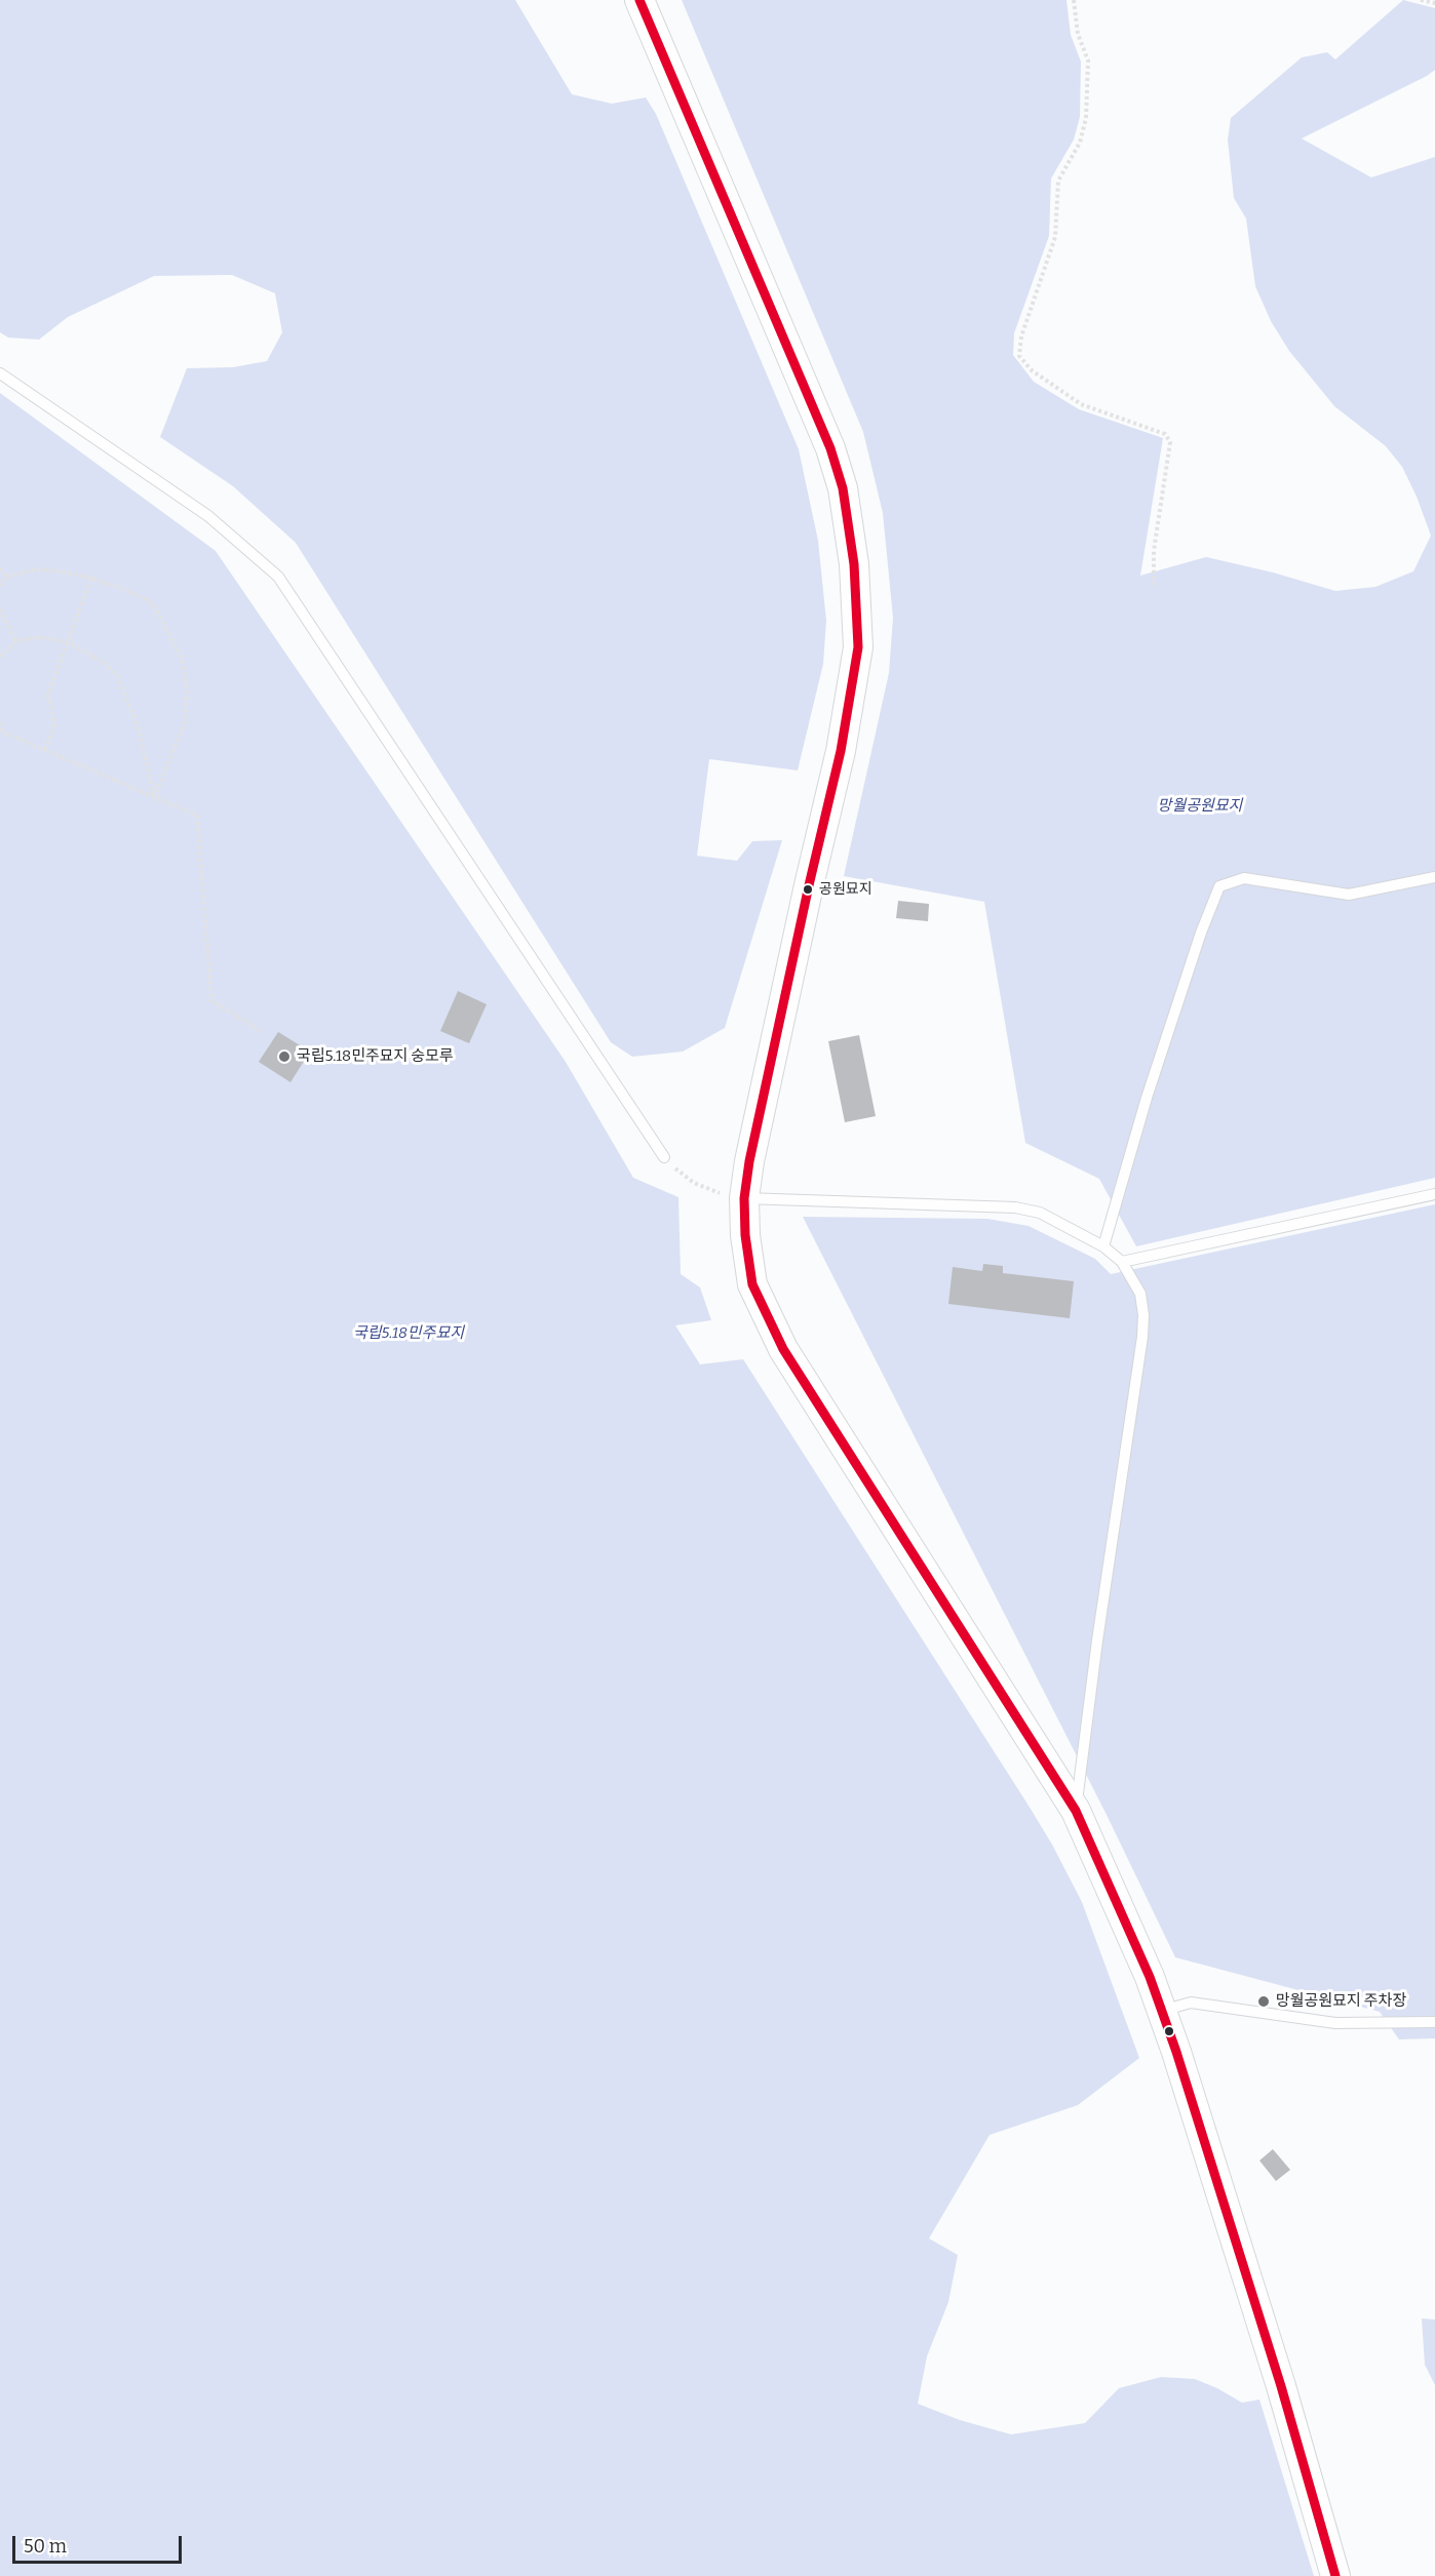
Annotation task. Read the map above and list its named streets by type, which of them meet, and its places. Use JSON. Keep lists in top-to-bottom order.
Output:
{
  "parks": ["망월공원묘지", "국립5.18민주묘지"],
  "places": ["공원묘지", "국립5.18민주묘지 숭모루", "망월공원묘지 주차장"],
  "scale_bar": "50 m"
}
